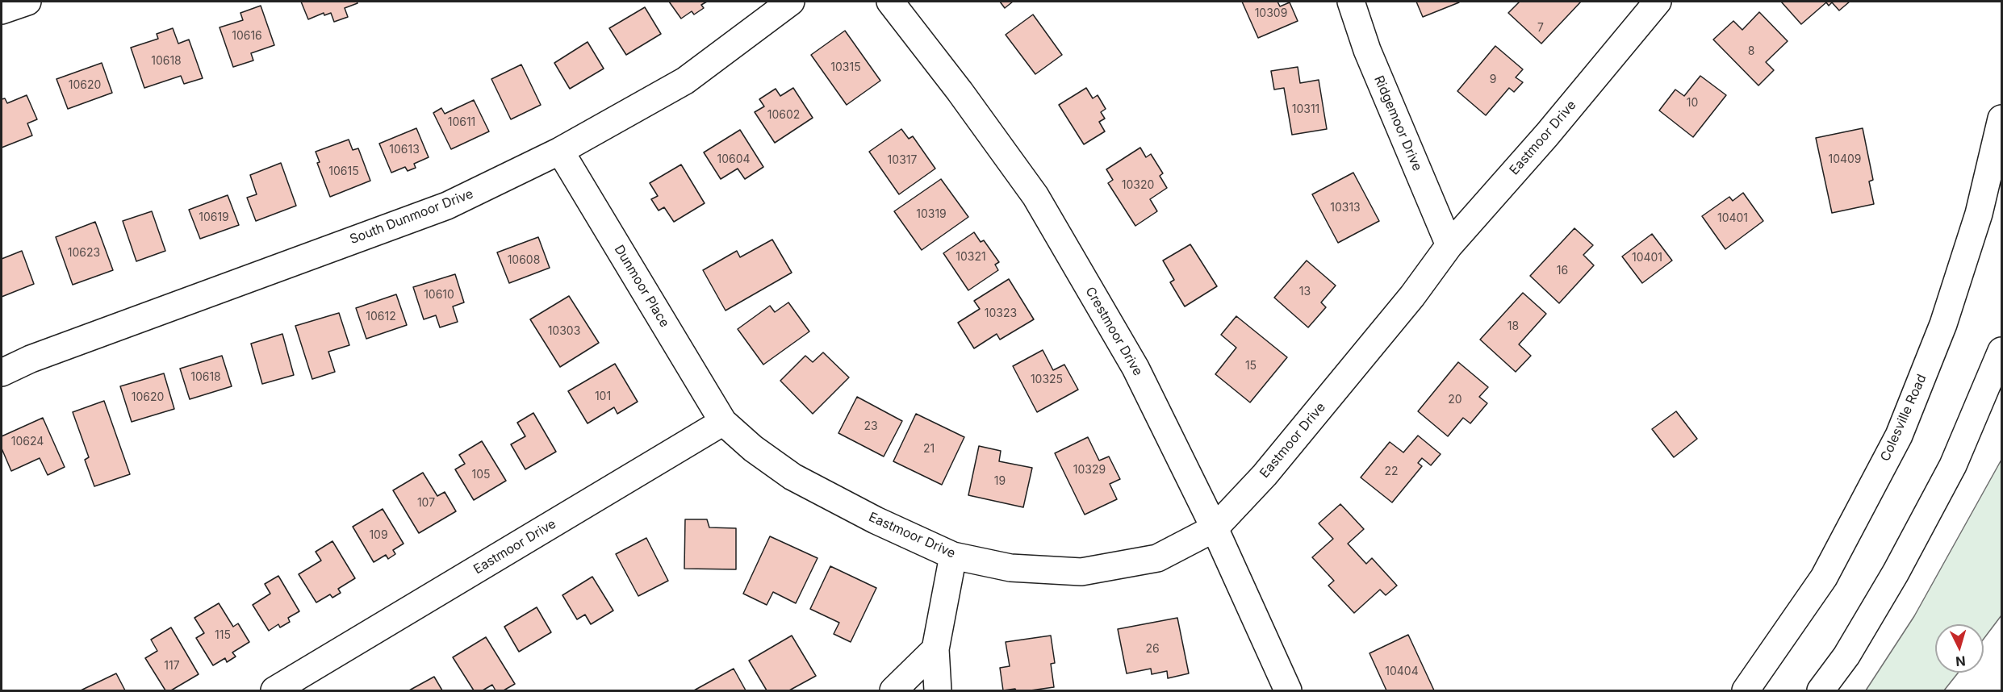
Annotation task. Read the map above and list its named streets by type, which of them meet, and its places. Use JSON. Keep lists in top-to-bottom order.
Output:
{
  "streets": {
    "main road": [
      "Ridgemoor Drive",
      "Eastmoor Drive",
      "South Dunmoor Drive",
      "Dunmoor Place",
      "Crestmoor Drive",
      "Colesville Road"
    ]
  },
  "crossings": [
    ["Ridgemoor Drive", "Eastmoor Drive"],
    ["Eastmoor Drive", "Dunmoor Place"],
    ["Eastmoor Drive", "Crestmoor Drive"],
    ["South Dunmoor Drive", "Dunmoor Place"]
  ],
  "house_numbers": [
    "10309",
    "7",
    "10616",
    "8",
    "10618",
    "10315",
    "9",
    "10620",
    "10",
    "10311",
    "10602",
    "10611",
    "10613",
    "10604",
    "10409",
    "10317",
    "10615",
    "10320",
    "10313",
    "10319",
    "10619",
    "10401",
    "10623",
    "10321",
    "10401",
    "10608",
    "16",
    "13",
    "10610",
    "10323",
    "10612",
    "18",
    "10303",
    "15",
    "10618",
    "10325",
    "101",
    "10620",
    "20",
    "23",
    "10624",
    "21",
    "10329",
    "22",
    "105",
    "19",
    "107",
    "109",
    "115",
    "26",
    "117",
    "10404"
  ],
  "north": "bottom"
}
